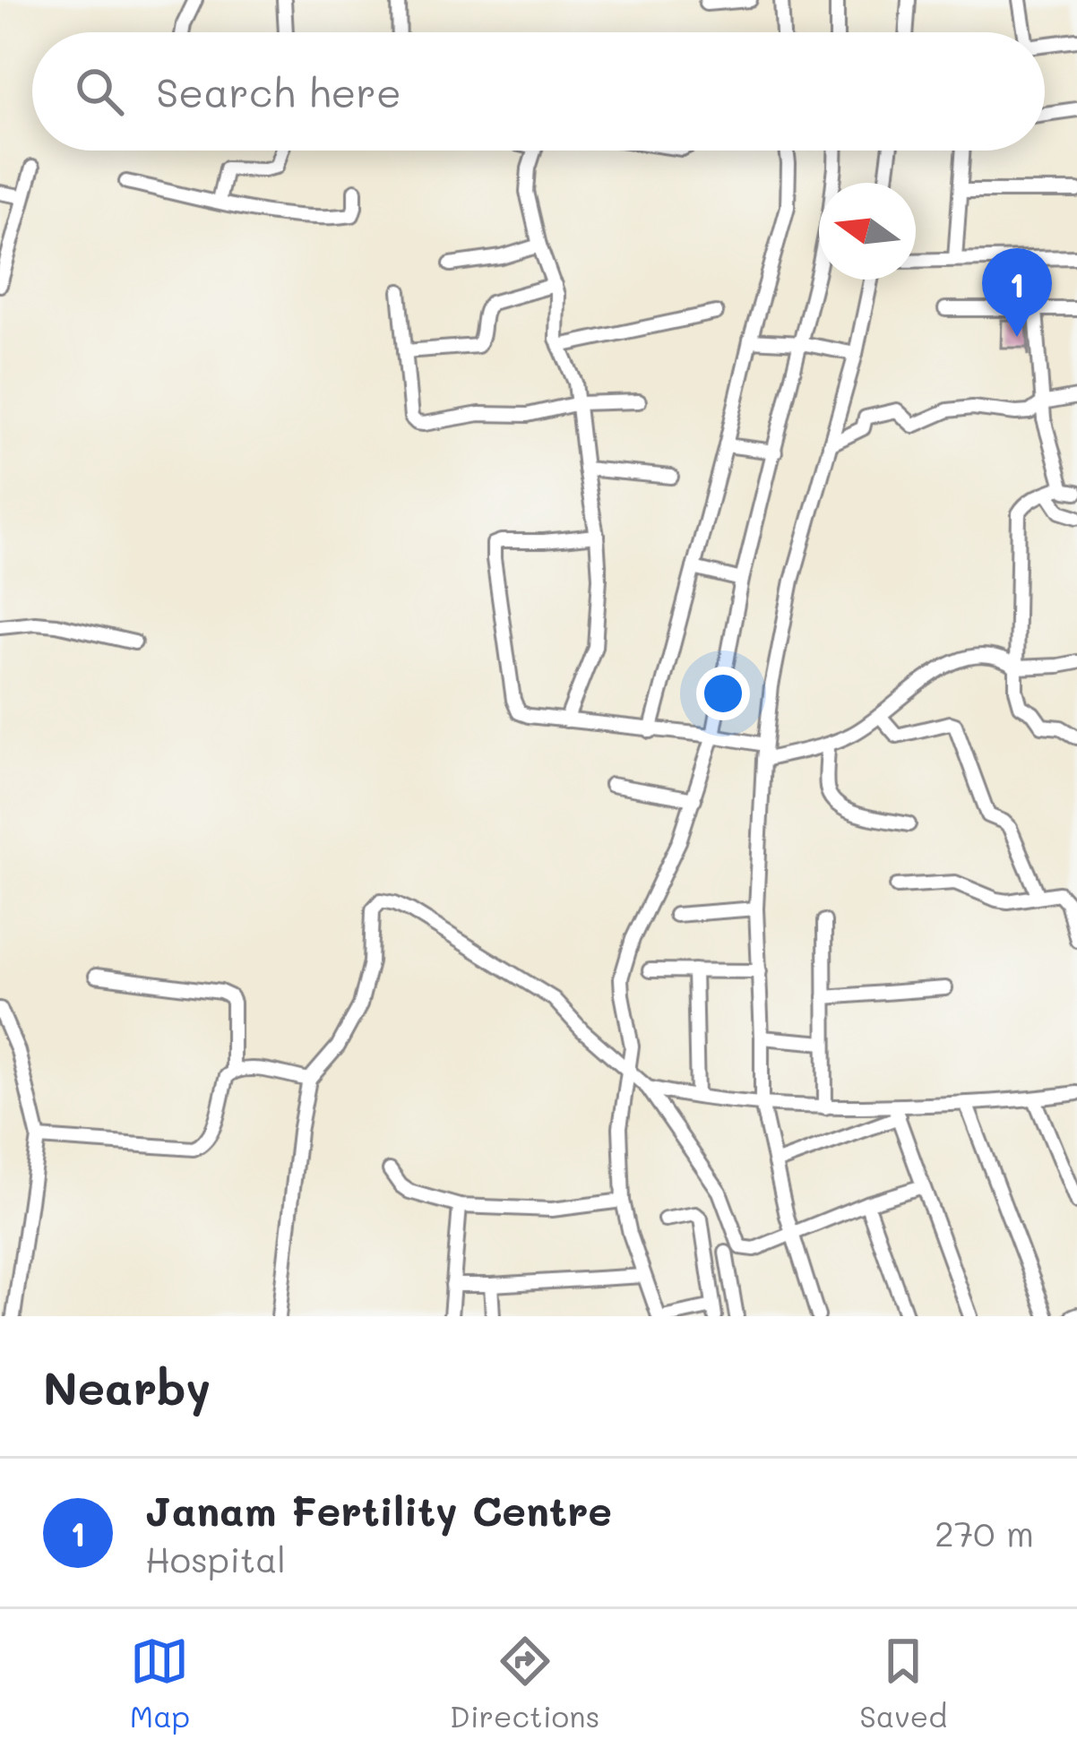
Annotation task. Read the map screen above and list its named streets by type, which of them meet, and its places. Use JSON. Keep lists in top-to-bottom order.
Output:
{
  "north": "left",
  "page": {
    "search": "Search here",
    "pins": "1",
    "heading": "Nearby",
    "list": [
      {
        "mark": "1",
        "name": "Janam Fertility Centre",
        "note": "Hospital",
        "value": "270 m"
      }
    ],
    "nav": ["Map", "Directions", "Saved"]
  }
}
